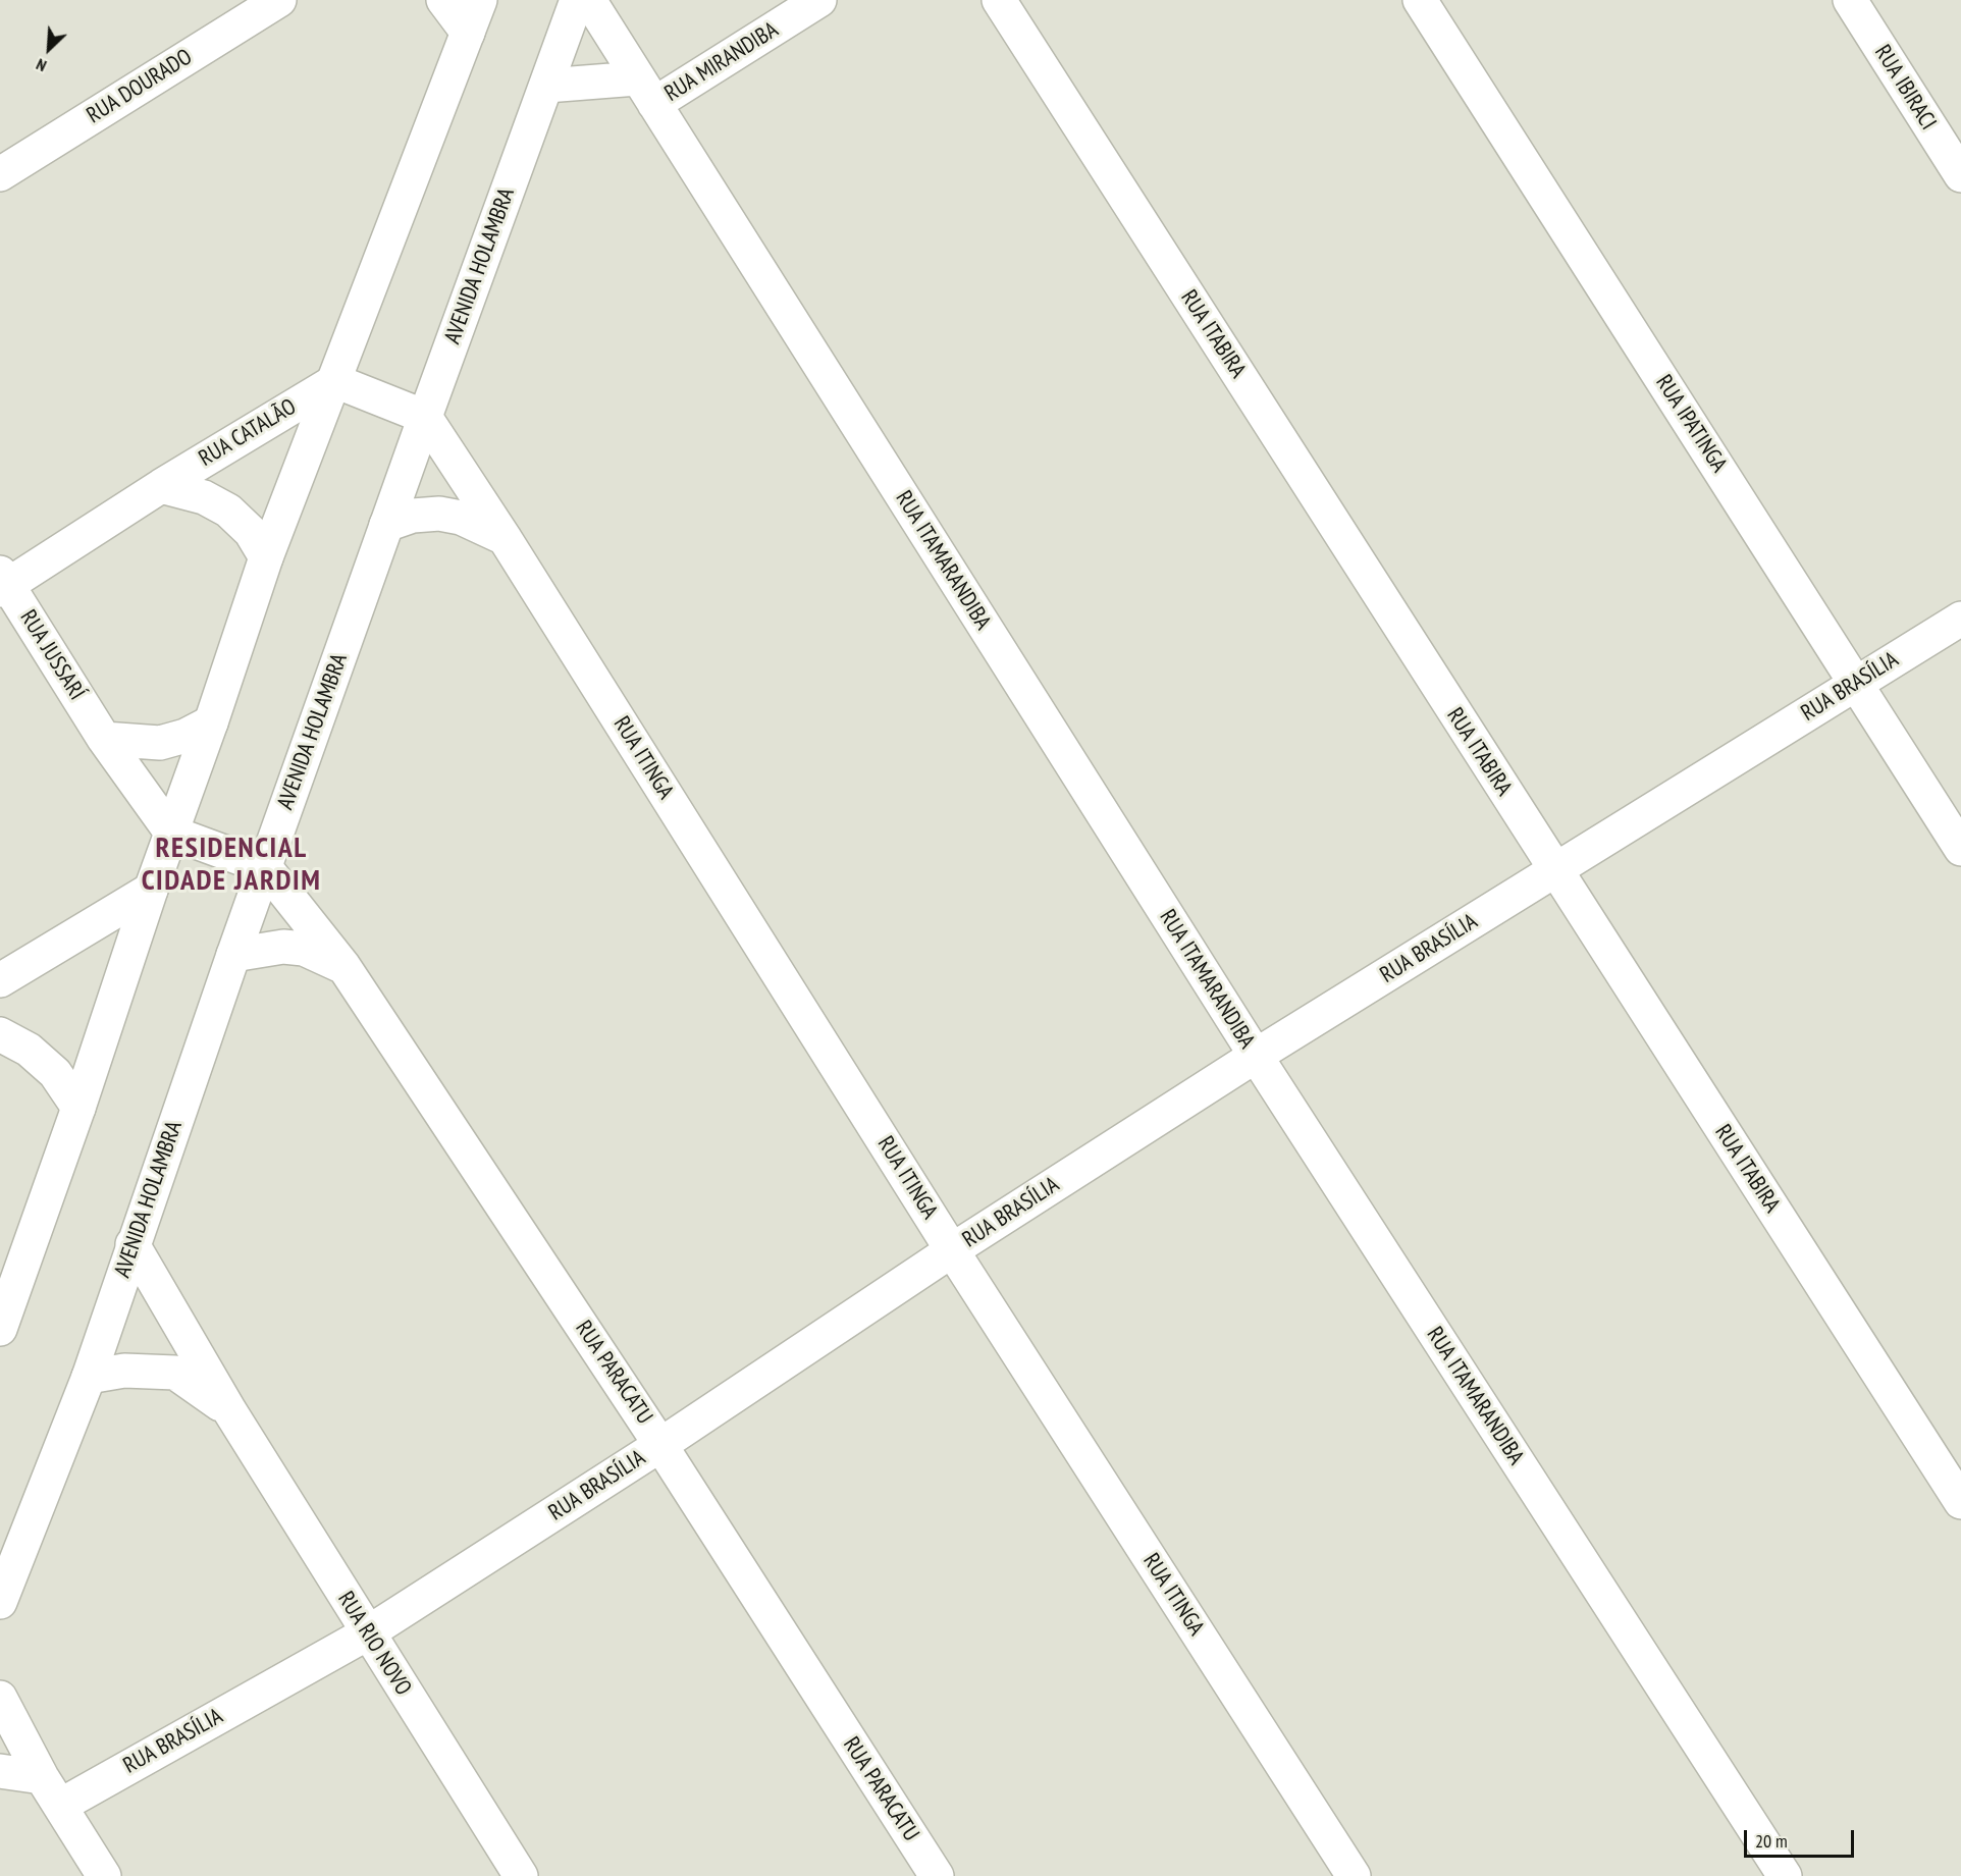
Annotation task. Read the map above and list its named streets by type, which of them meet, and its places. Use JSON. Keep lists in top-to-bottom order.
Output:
{
  "streets": {
    "street": [
      "RUA MIRANDIBA",
      "RUA DOURADO",
      "RUA IBIRACI",
      "AVENIDA HOLAMBRA",
      "RUA ITABIRA",
      "RUA IPATINGA",
      "RUA CATALÃO",
      "RUA ITAMARANDIBA",
      "RUA JUSSARÍ",
      "RUA BRASÍLIA",
      "RUA ITINGA",
      "RUA PARACATU",
      "RUA RIO NOVO"
    ]
  },
  "crossings": [
    ["RUA MIRANDIBA", "RUA ITAMARANDIBA"],
    ["AVENIDA HOLAMBRA", "RUA ITINGA"],
    ["AVENIDA HOLAMBRA", "RUA PARACATU"],
    ["AVENIDA HOLAMBRA", "RUA RIO NOVO"],
    ["RUA ITABIRA", "RUA BRASÍLIA"],
    ["RUA IPATINGA", "RUA BRASÍLIA"],
    ["RUA CATALÃO", "RUA JUSSARÍ"],
    ["RUA ITAMARANDIBA", "RUA BRASÍLIA"],
    ["RUA BRASÍLIA", "RUA ITINGA"],
    ["RUA BRASÍLIA", "RUA PARACATU"],
    ["RUA BRASÍLIA", "RUA RIO NOVO"]
  ],
  "districts": ["RESIDENCIAL CIDADE JARDIM"],
  "scale_bar": "20 m",
  "north": "bottom left"
}
